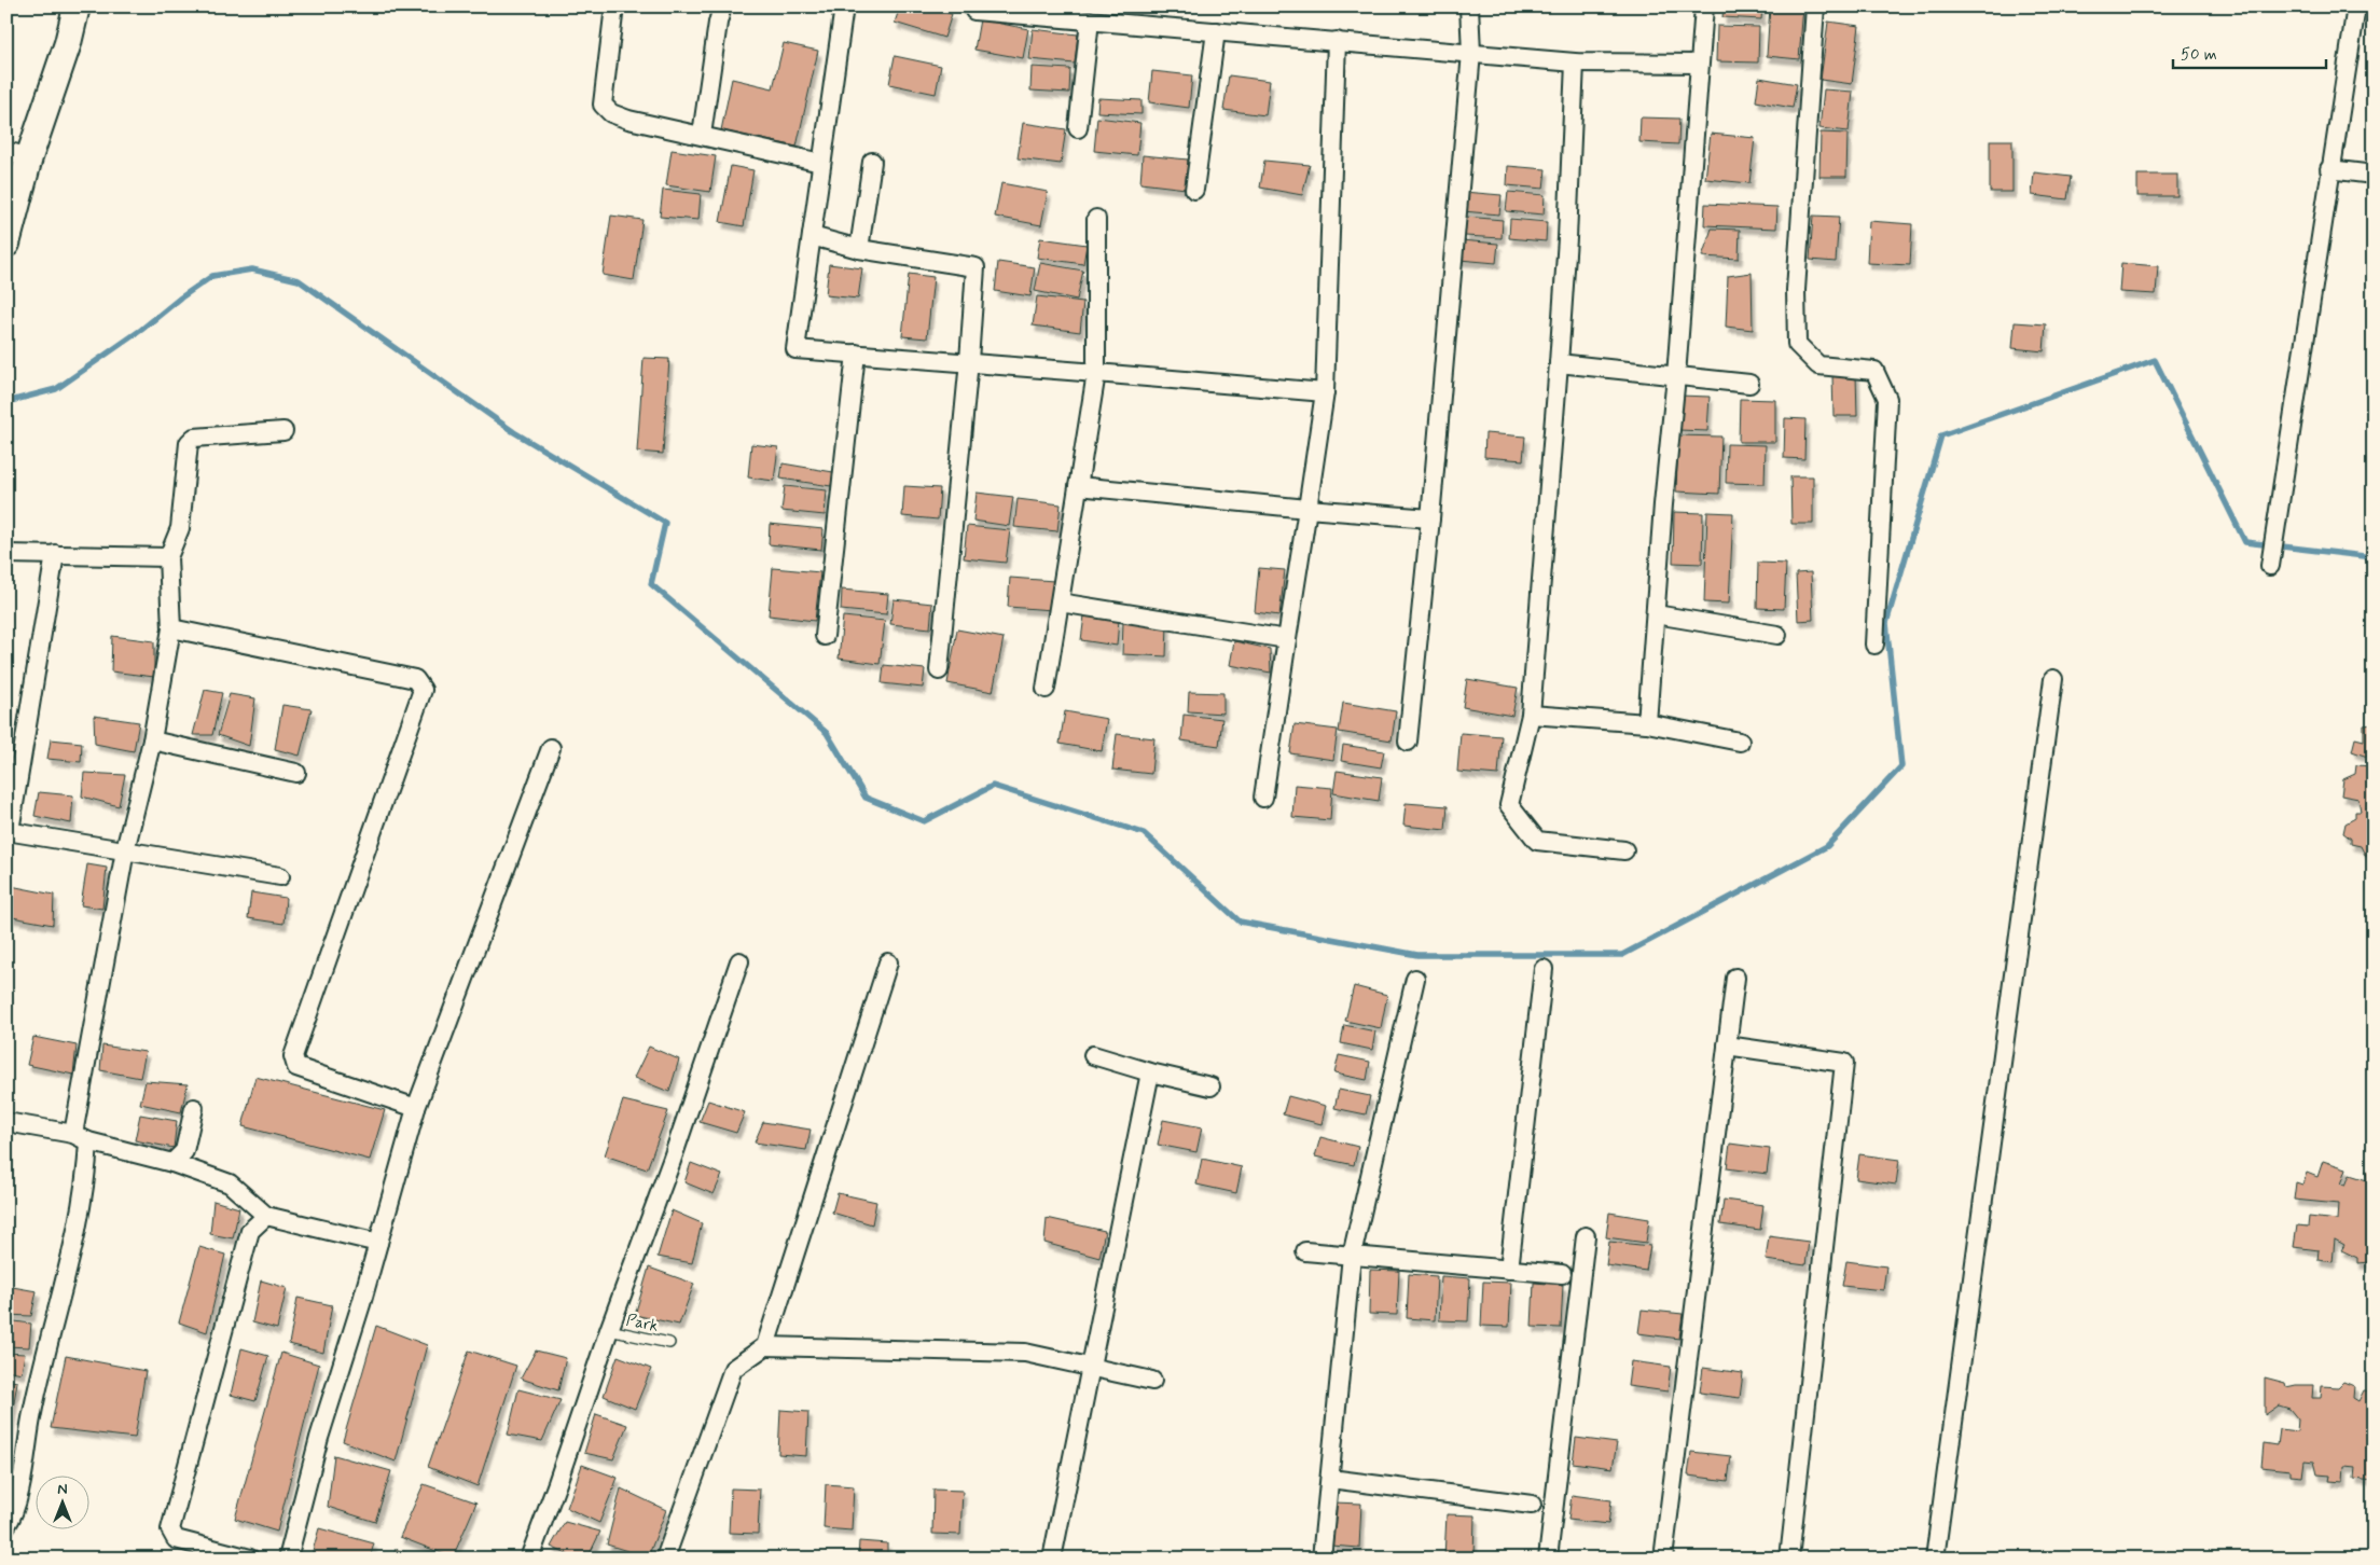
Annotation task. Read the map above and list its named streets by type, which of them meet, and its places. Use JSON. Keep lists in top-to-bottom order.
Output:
{
  "streets": {
    "lane": ["Park"]
  },
  "scale_bar": "50 m",
  "north": "top"
}
